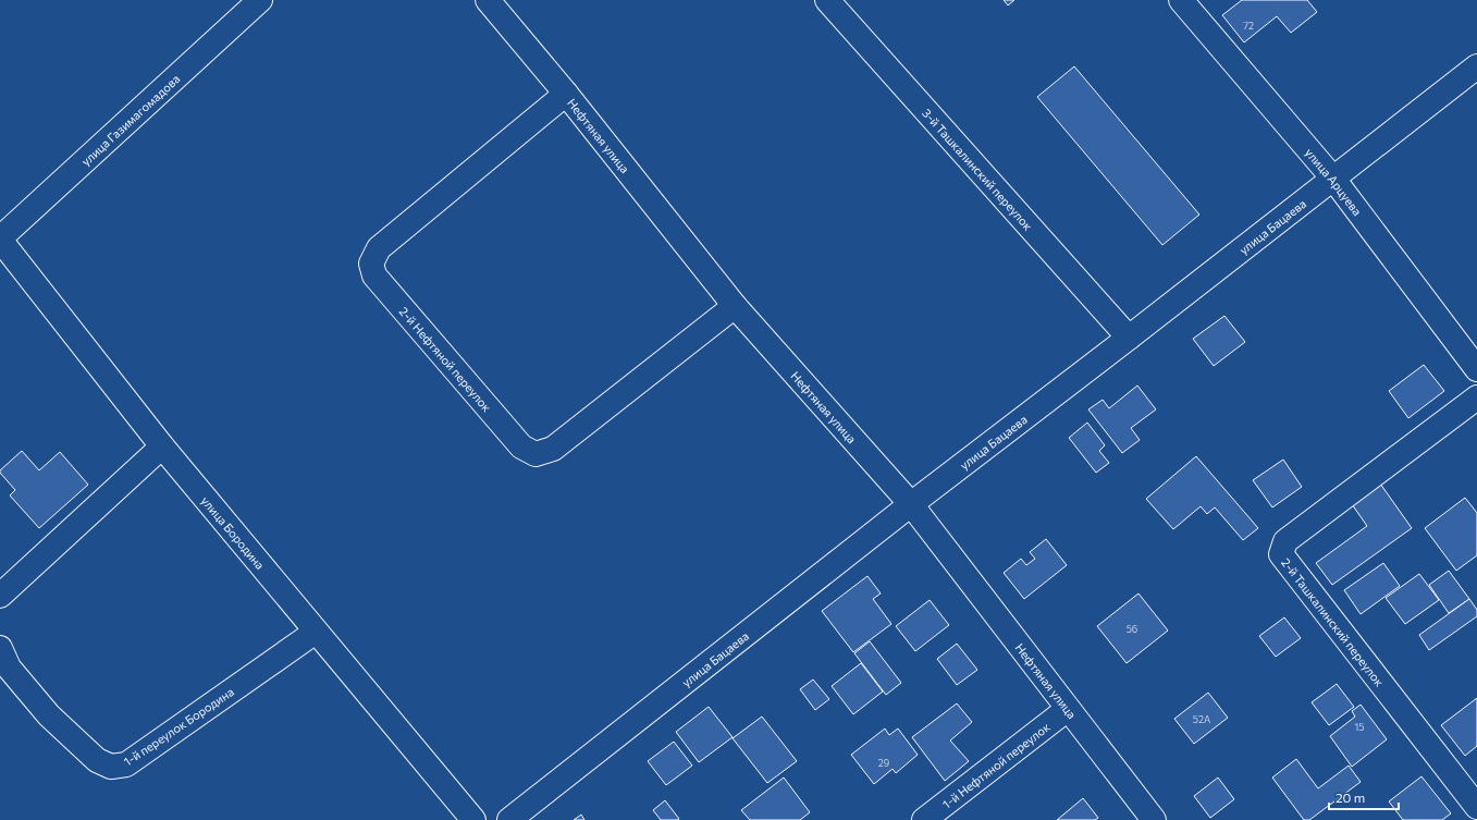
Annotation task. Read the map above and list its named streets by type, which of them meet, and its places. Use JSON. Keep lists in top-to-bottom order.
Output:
{
  "streets": {
    "street": [
      "улица Газимагомадова",
      "Нефтяная улица",
      "3-й Ташкалинский переулок",
      "улица Арцуева",
      "улица Бацаева",
      "2-й Нефтяной переулок",
      "улица Бородина",
      "2-й Ташкалинский переулок",
      "1-й переулок Бородина",
      "1-й Нефтяной переулок"
    ]
  },
  "crossings": [
    ["улица Газимагомадова", "улица Бородина"],
    ["Нефтяная улица", "улица Бацаева"],
    ["Нефтяная улица", "2-й Нефтяной переулок"],
    ["Нефтяная улица", "1-й Нефтяной переулок"],
    ["3-й Ташкалинский переулок", "улица Бацаева"],
    ["улица Арцуева", "улица Бацаева"],
    ["улица Бородина", "1-й переулок Бородина"]
  ],
  "house_numbers": [
    "72",
    "56",
    "52А",
    "15",
    "29"
  ],
  "scale_bar": "20 m"
}
